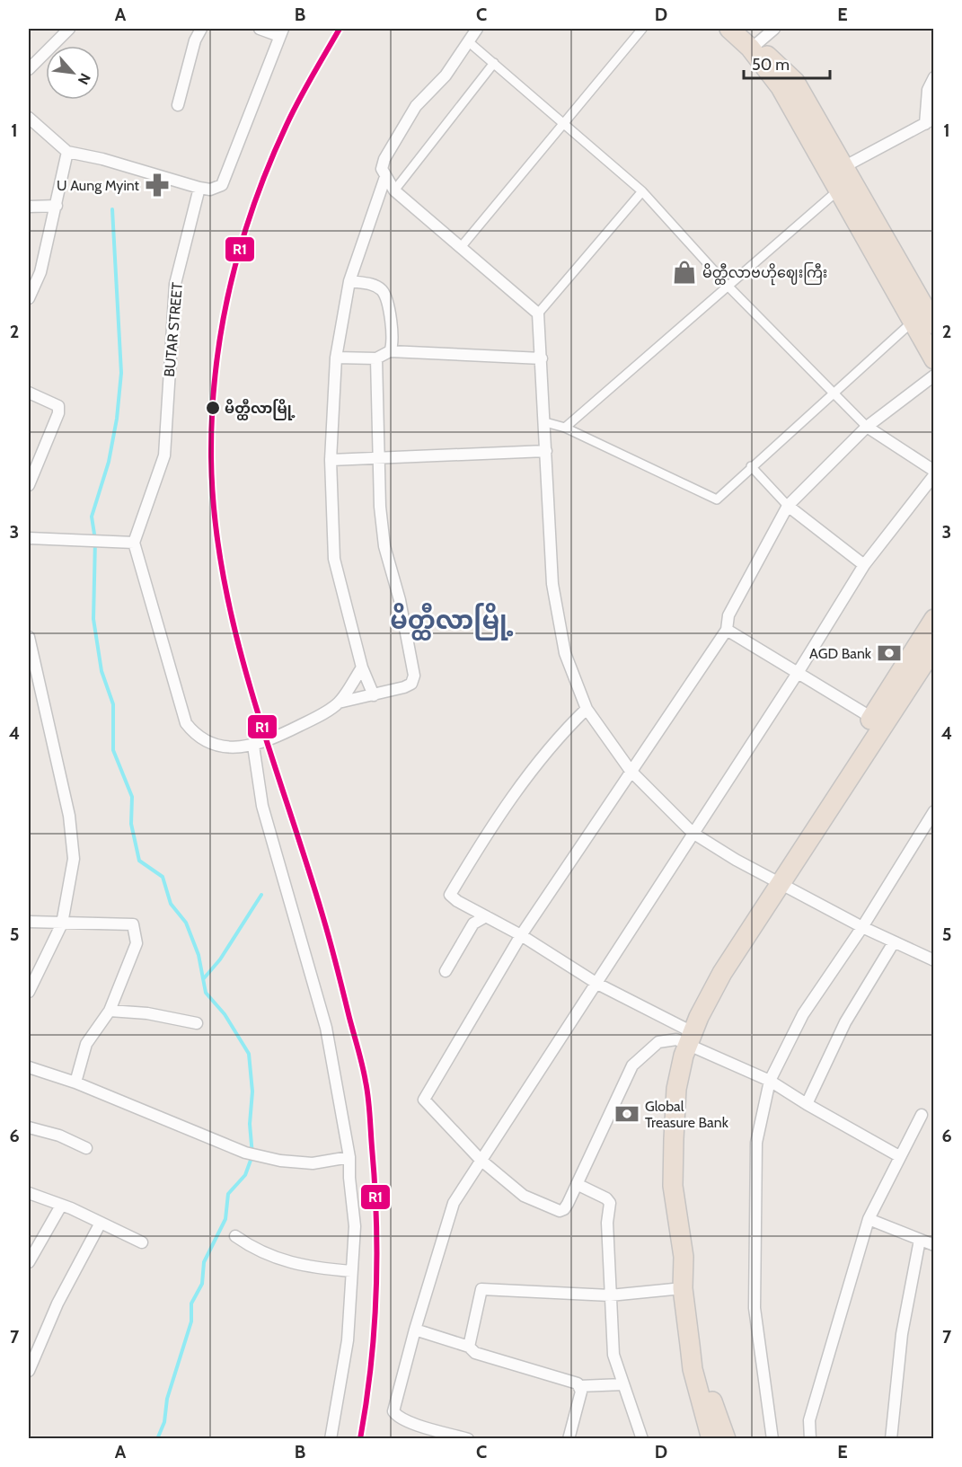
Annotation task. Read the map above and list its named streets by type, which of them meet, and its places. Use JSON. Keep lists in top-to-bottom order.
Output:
{
  "streets": {
    "street": ["BUTAR STREET"]
  },
  "districts": ["မိတ္ထီလာမြို့"],
  "places": {
    "pharmacy": ["U Aung Myint"],
    "shop": ["မိတ္ထီလာဗဟိုဈေးကြီး"],
    "other": ["မိတ္ထီလာမြို့"],
    "bank": ["AGD Bank", "Global Treasure Bank"]
  },
  "lines": ["transit line R1"],
  "scale_bar": "50 m",
  "north": "bottom right",
  "grid": {
    "columns": [
      "A",
      "B",
      "C",
      "D",
      "E"
    ],
    "rows": [
      "1",
      "2",
      "3",
      "4",
      "5",
      "6",
      "7"
    ]
  }
}
